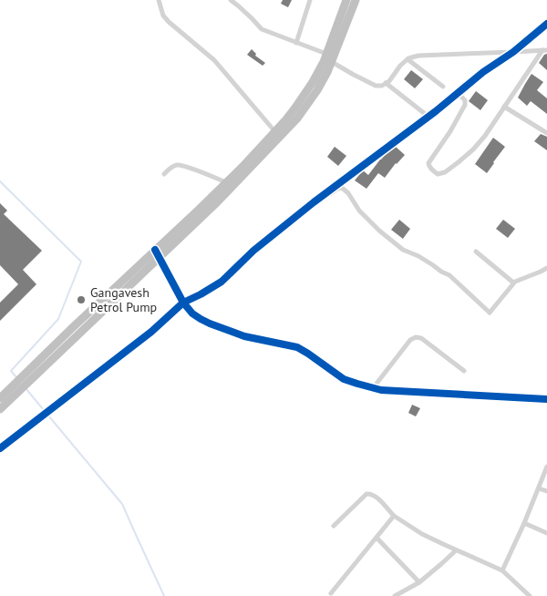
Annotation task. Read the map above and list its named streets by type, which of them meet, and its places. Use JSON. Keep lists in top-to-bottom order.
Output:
{
  "places": ["Gangavesh Petrol Pump"]
}
